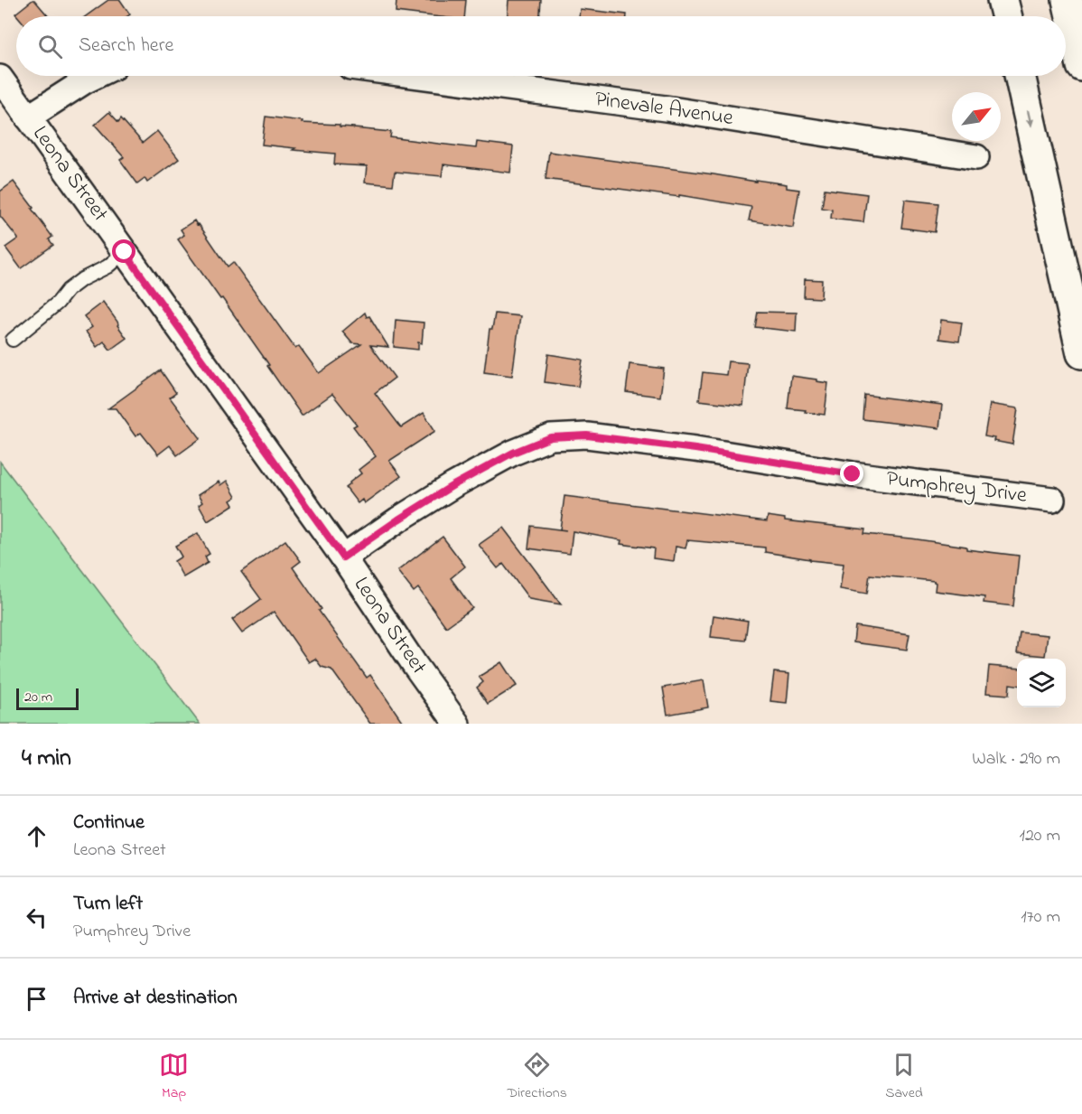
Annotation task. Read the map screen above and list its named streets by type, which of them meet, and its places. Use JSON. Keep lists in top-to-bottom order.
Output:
{
  "streets": {
    "street": ["Pinevale Avenue", "Leona Street", "Pumphrey Drive"]
  },
  "crossings": [
    ["Leona Street", "Pumphrey Drive"]
  ],
  "scale_bar": "20 m",
  "north": "top right",
  "page": {
    "search": "Search here",
    "scale": "20 m",
    "heading": ["4 min", "Walk · 290 m"],
    "list": [
      ["Continue", "Leona Street", "120 m"],
      ["Turn left", "Pumphrey Drive", "170 m"],
      "Arrive at destination"
    ],
    "nav": ["Map", "Directions", "Saved"]
  }
}
